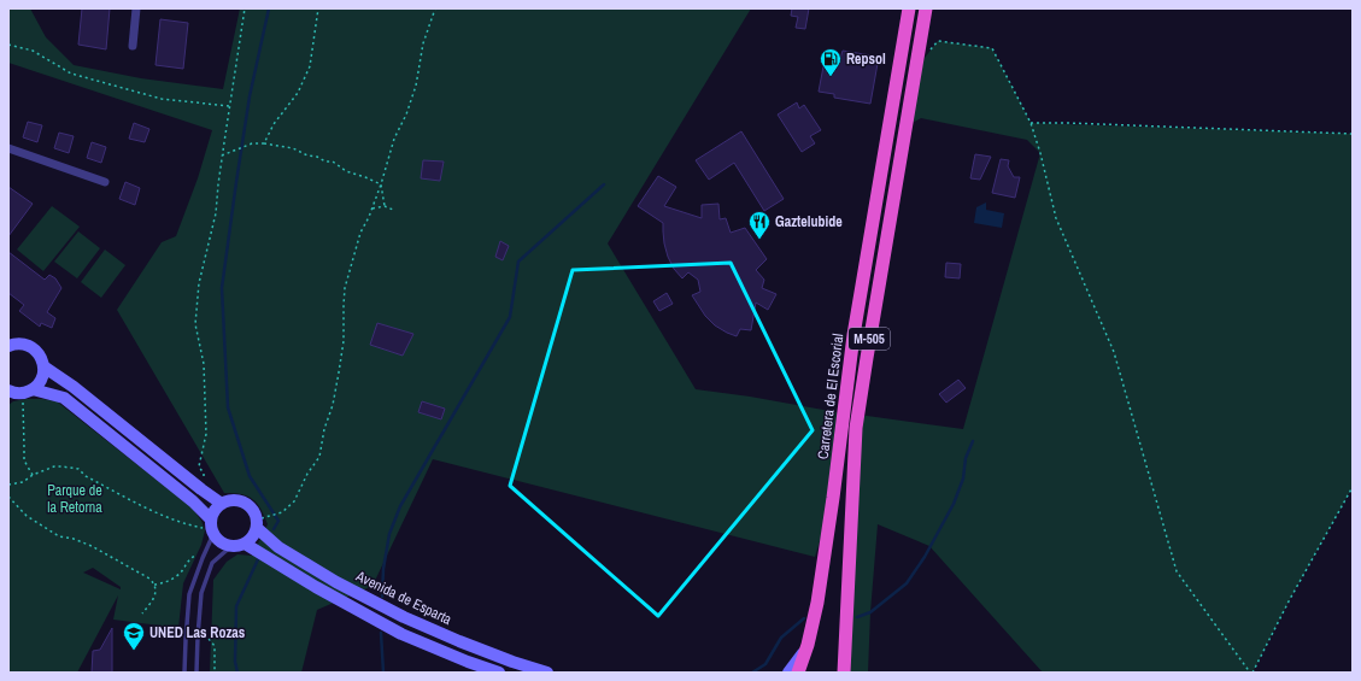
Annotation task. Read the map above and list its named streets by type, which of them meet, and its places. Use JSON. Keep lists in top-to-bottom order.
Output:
{
  "streets": {
    "highway": ["M-505", "Carretera de El Escorial"],
    "main road": ["Avenida de Esparta"]
  },
  "parks": ["Parque de la Retorna"],
  "places": {
    "fuel station": ["Repsol"],
    "restaurant": ["Gaztelubide"],
    "school or university": ["UNED Las Rozas"]
  }
}
